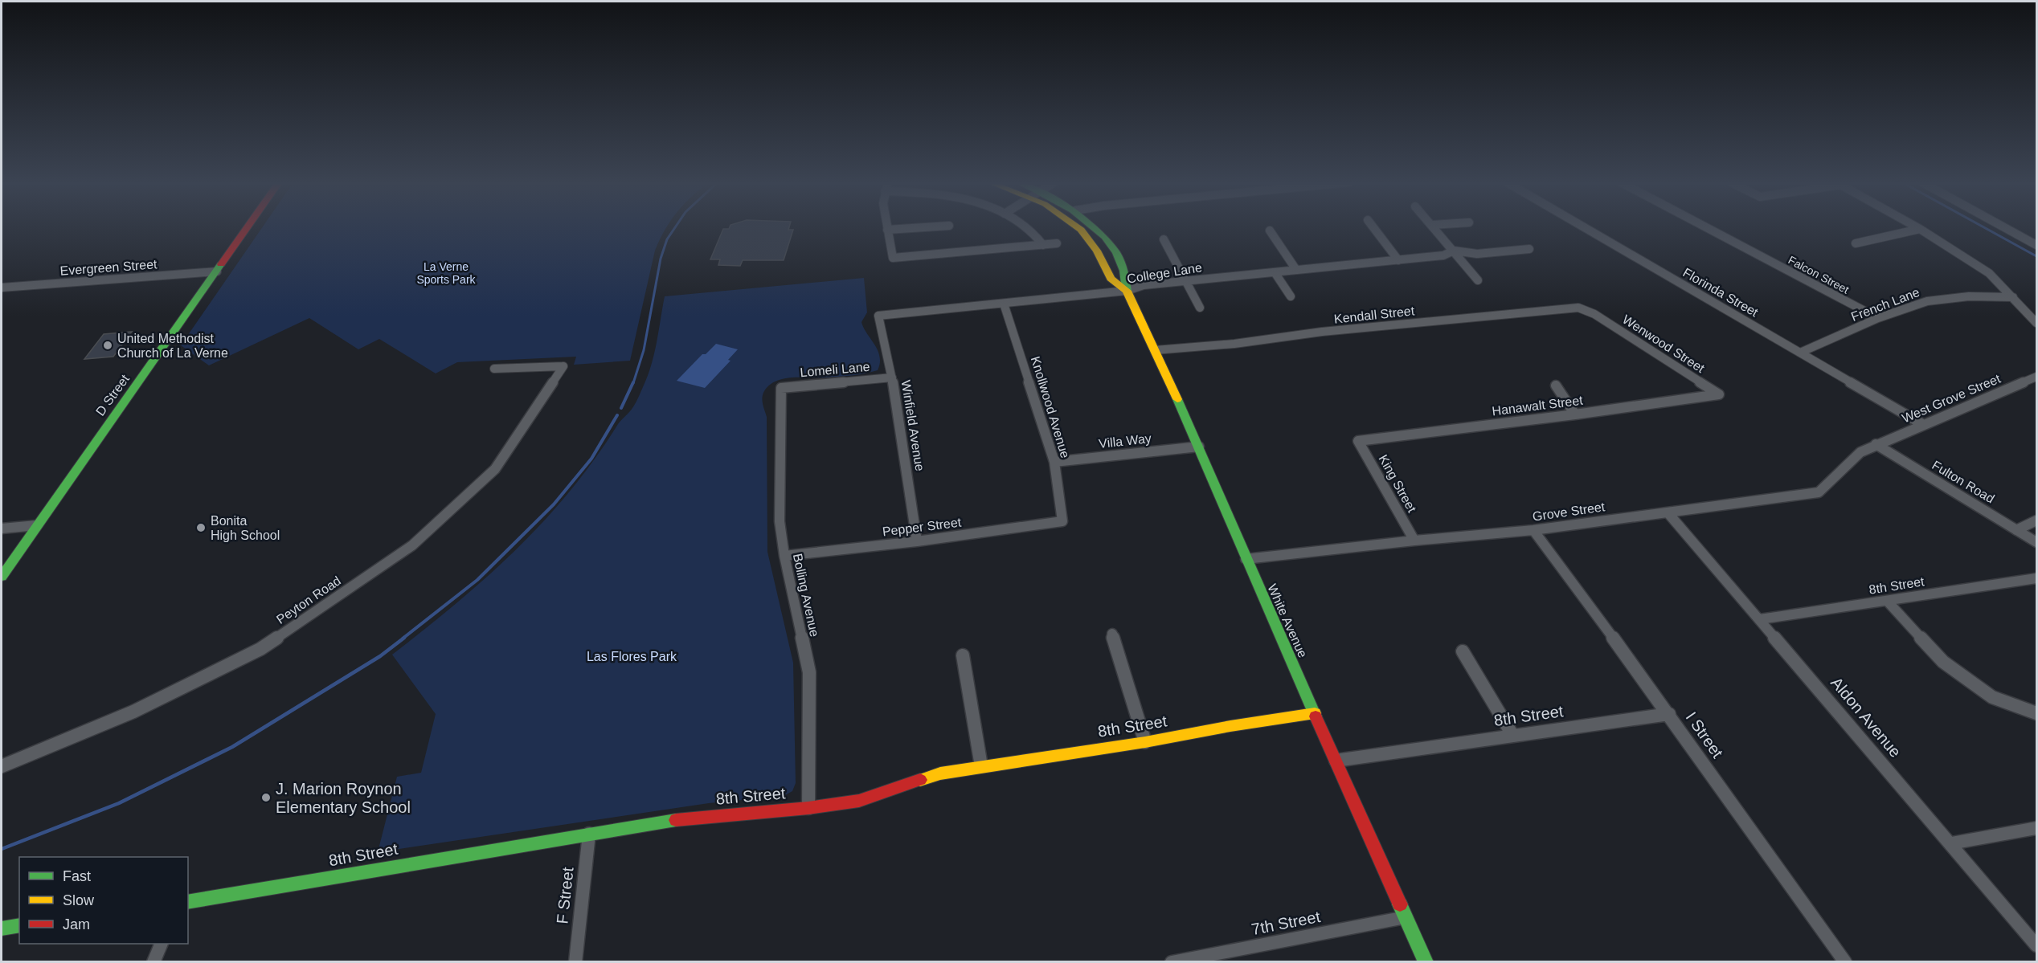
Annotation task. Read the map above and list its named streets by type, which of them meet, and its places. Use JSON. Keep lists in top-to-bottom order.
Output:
{
  "streets": {
    "street": [
      "Evergreen Street",
      "College Lane",
      "Falcon Street",
      "Florinda Street",
      "French Lane",
      "Kendall Street",
      "Wenwood Street",
      "Lomeli Lane",
      "D Street",
      "West Grove Street",
      "Hanawalt Street",
      "Knollwood Avenue",
      "Winfield Avenue",
      "Villa Way",
      "Fulton Road",
      "King Street",
      "Grove Street",
      "Pepper Street",
      "8th Street",
      "Bolling Avenue",
      "Peyton Road",
      "White Avenue",
      "Aldon Avenue",
      "I Street",
      "F Street",
      "7th Street"
    ]
  },
  "crossings": [
    ["Evergreen Street", "D Street"],
    ["College Lane", "Knollwood Avenue"],
    ["College Lane", "Winfield Avenue"],
    ["College Lane", "White Avenue"],
    ["Falcon Street", "French Lane"],
    ["Florinda Street", "French Lane"],
    ["Florinda Street", "West Grove Street"],
    ["Kendall Street", "Wenwood Street"],
    ["Kendall Street", "White Avenue"],
    ["Wenwood Street", "Hanawalt Street"],
    ["Lomeli Lane", "Winfield Avenue"],
    ["Lomeli Lane", "Bolling Avenue"],
    ["West Grove Street", "Fulton Road"],
    ["West Grove Street", "Grove Street"],
    ["Hanawalt Street", "King Street"],
    ["Knollwood Avenue", "Villa Way"],
    ["Knollwood Avenue", "Pepper Street"],
    ["Winfield Avenue", "Pepper Street"],
    ["Villa Way", "White Avenue"],
    ["Fulton Road", "Grove Street"],
    ["King Street", "Grove Street"],
    ["Grove Street", "White Avenue"],
    ["Grove Street", "Aldon Avenue"],
    ["Grove Street", "I Street"],
    ["Pepper Street", "Bolling Avenue"],
    ["8th Street", "Bolling Avenue"],
    ["8th Street", "White Avenue"],
    ["8th Street", "Aldon Avenue"],
    ["8th Street", "I Street"],
    ["8th Street", "F Street"],
    ["White Avenue", "7th Street"]
  ],
  "parks": ["La Verne Sports Park", "Las Flores Park"],
  "places": ["United Methodist Church of La Verne", "Bonita High School", "J. Marion Roynon Elementary School"],
  "legend": ["Fast", "Slow", "Jam"]
}
